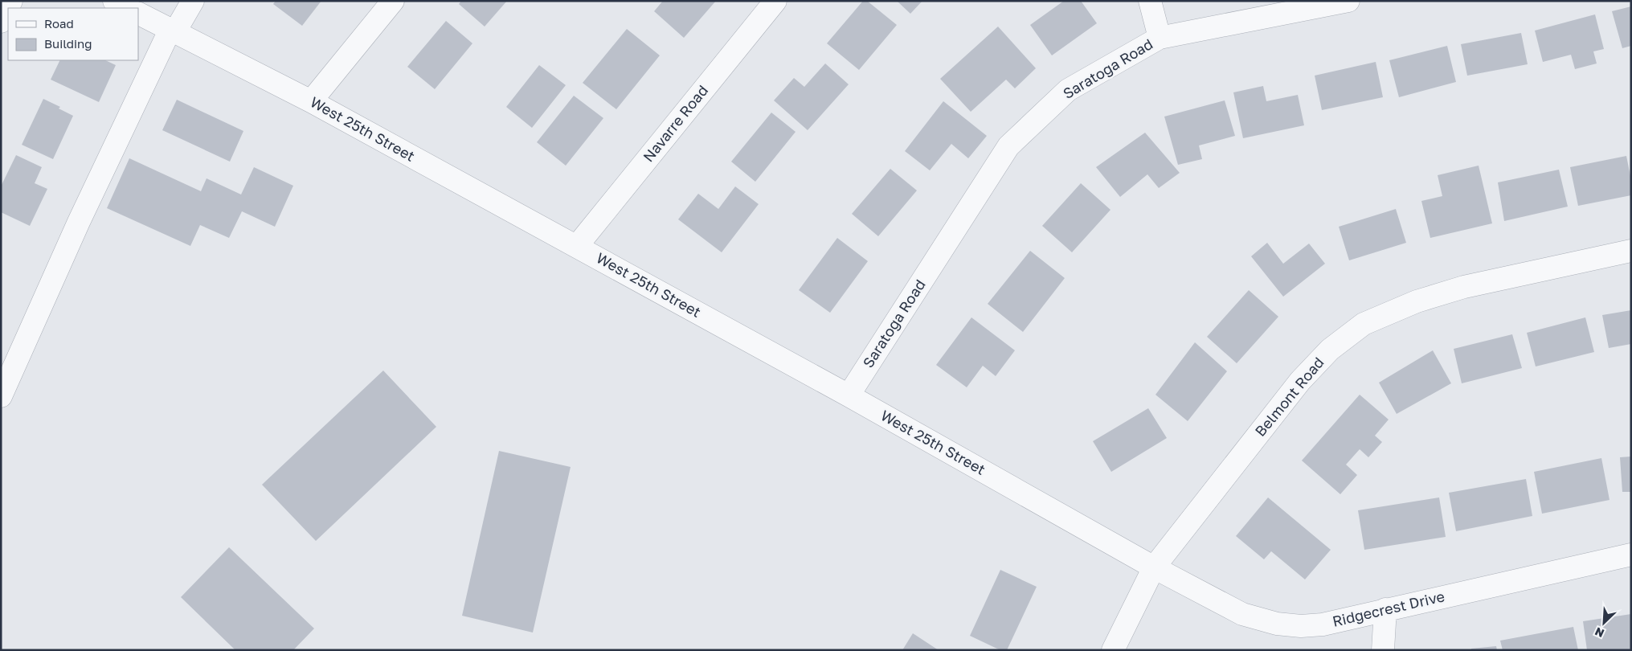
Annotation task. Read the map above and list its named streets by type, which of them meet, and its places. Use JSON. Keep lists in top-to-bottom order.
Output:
{
  "streets": {
    "street": [
      "Saratoga Road",
      "Navarre Road",
      "West 25th Street",
      "Belmont Road",
      "Ridgecrest Drive"
    ]
  },
  "crossings": [
    ["Saratoga Road", "West 25th Street"],
    ["Navarre Road", "West 25th Street"],
    ["West 25th Street", "Belmont Road"],
    ["West 25th Street", "Ridgecrest Drive"],
    ["Belmont Road", "Ridgecrest Drive"]
  ],
  "legend": ["Road", "Building"],
  "north": "bottom left"
}
